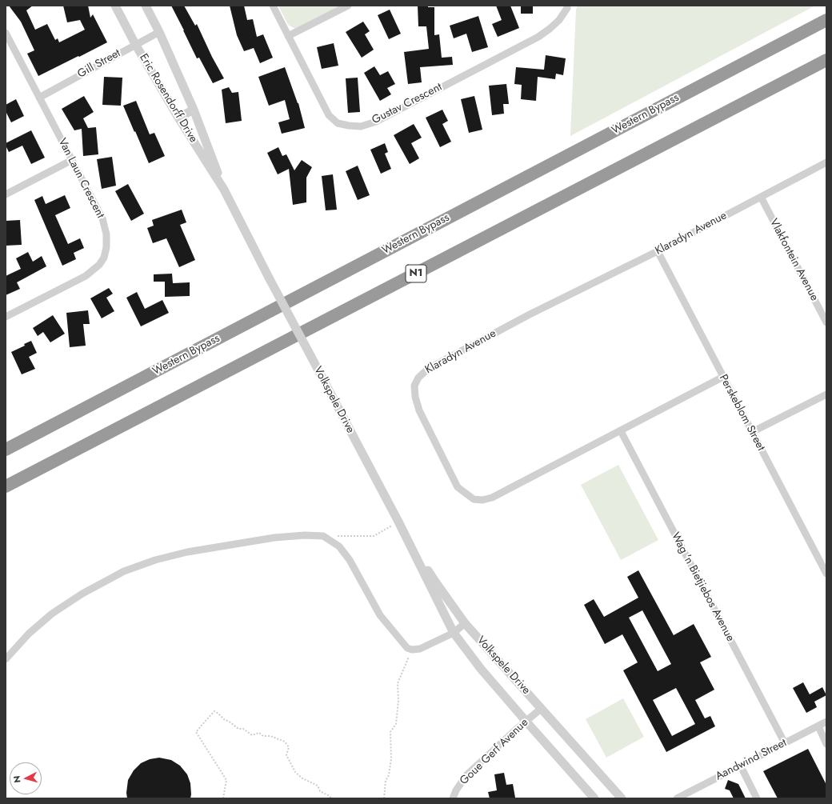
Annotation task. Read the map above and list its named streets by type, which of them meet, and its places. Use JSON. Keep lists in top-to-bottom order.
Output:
{
  "streets": {
    "highway": ["Western Bypass", "N1"],
    "street": [
      "Gill Street",
      "Eric Rosendorff Drive",
      "Gustav Crescent",
      "Van Laun Crescent",
      "Klaradyn Avenue",
      "Vlakfontein Avenue",
      "Volkspele Drive",
      "Perskeblom Street",
      "Wag 'n Bietjiebos Avenue",
      "Goue Gerf Avenue",
      "Aandwind Street"
    ]
  },
  "crossings": [
    ["Gill Street", "Eric Rosendorff Drive"],
    ["Gill Street", "Van Laun Crescent"],
    ["Eric Rosendorff Drive", "Volkspele Drive"],
    ["Klaradyn Avenue", "Vlakfontein Avenue"],
    ["Klaradyn Avenue", "Perskeblom Street"],
    ["Klaradyn Avenue", "Wag 'n Bietjiebos Avenue"],
    ["Volkspele Drive", "Goue Gerf Avenue"],
    ["Wag 'n Bietjiebos Avenue", "Aandwind Street"]
  ],
  "north": "left"
}
